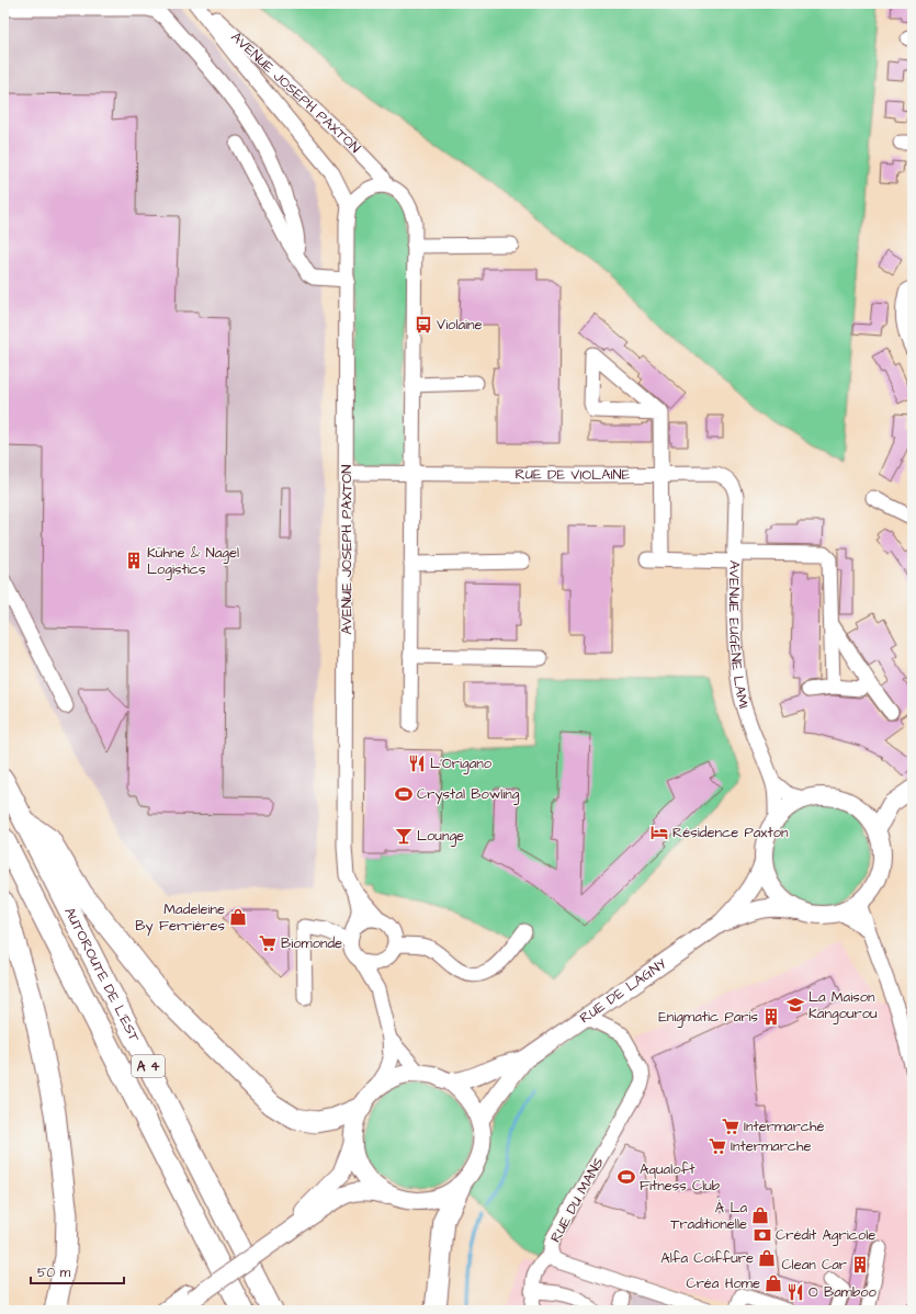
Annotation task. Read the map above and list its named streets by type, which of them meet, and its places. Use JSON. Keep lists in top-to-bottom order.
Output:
{
  "streets": {
    "highway": ["AUTOROUTE DE L’EST", "A 4"],
    "main road": ["RUE DE LAGNY"],
    "street": [
      "AVENUE JOSEPH PAXTON",
      "RUE DE VIOLAINE",
      "AVENUE EUGÈNE LAMI",
      "RUE DU MANS"
    ]
  },
  "crossings": [
    ["AVENUE JOSEPH PAXTON", "RUE DE VIOLAINE"],
    ["RUE DE VIOLAINE", "AVENUE EUGÈNE LAMI"],
    ["RUE DE LAGNY", "RUE DU MANS"]
  ],
  "places": {
    "bus stop": ["Violaine"],
    "building": ["Kühne & Nagel Logistics", "Enigmatic Paris", "Clean Car"],
    "restaurant": ["L'Origano", "O Bamboo"],
    "sports": ["Crystal Bowling", "Aqualoft Fitness Club"],
    "hotel": ["Résidence Paxton"],
    "bar": ["Lounge"],
    "shop": [
      "Madeleine By Ferrières",
      "À La Traditionelle",
      "Alfa Coiffure",
      "Créa Home"
    ],
    "supermarket": ["Biomonde", "Intermarché", "Intermarche"],
    "school or university": ["La Maison Kangourou"],
    "bank": ["Crédit Agricole"]
  },
  "scale_bar": "50 m"
}
